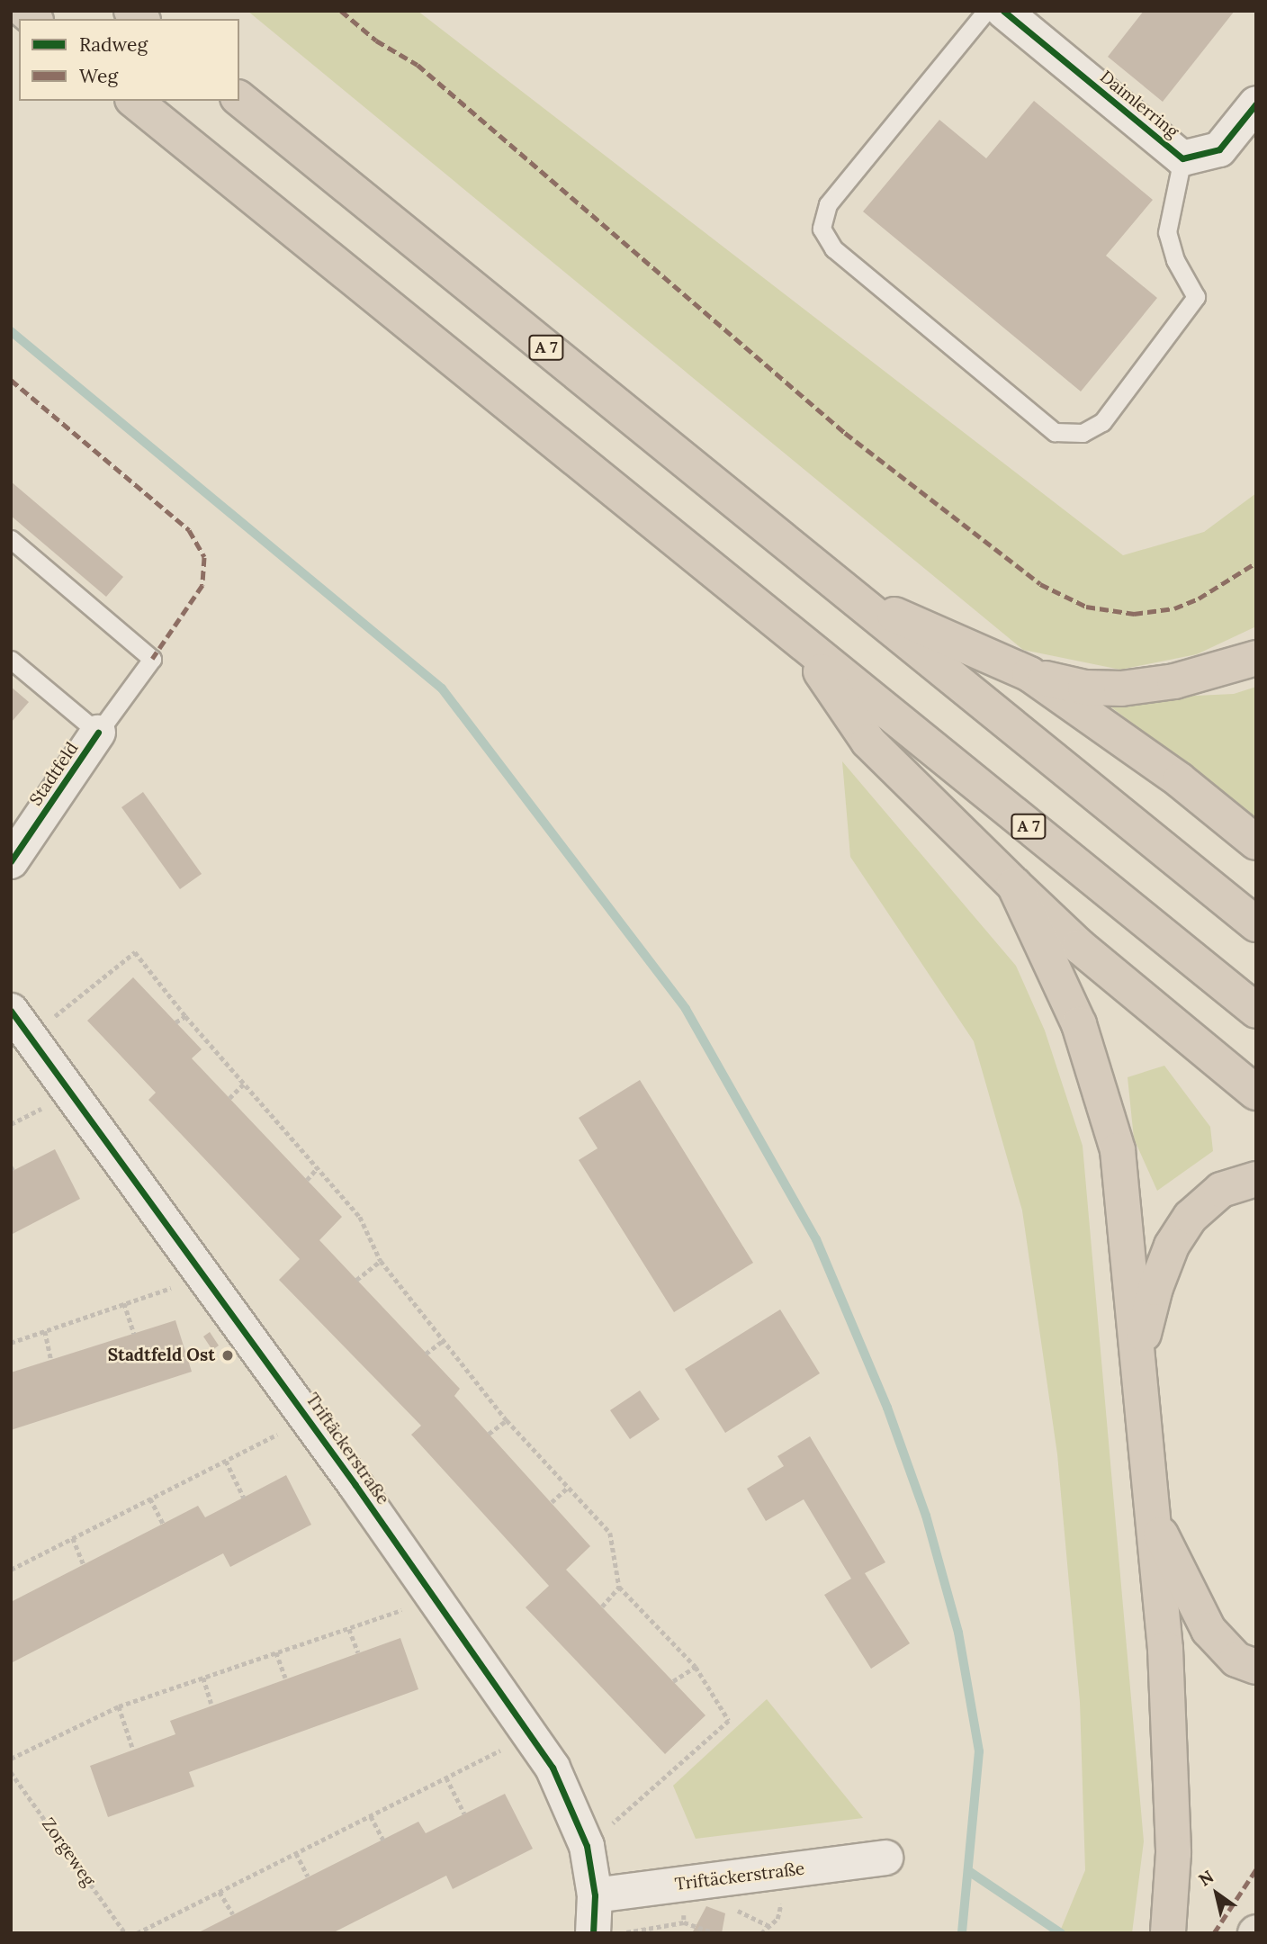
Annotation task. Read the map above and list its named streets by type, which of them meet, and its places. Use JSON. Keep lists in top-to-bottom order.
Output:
{
  "streets": {
    "highway": ["A 7"],
    "street": ["Daimlerring", "Stadtfeld", "Triftäckerstraße"],
    "path": ["Zorgeweg"]
  },
  "places": ["Stadtfeld Ost"],
  "legend": ["Radweg", "Weg"],
  "north": "top left"
}
